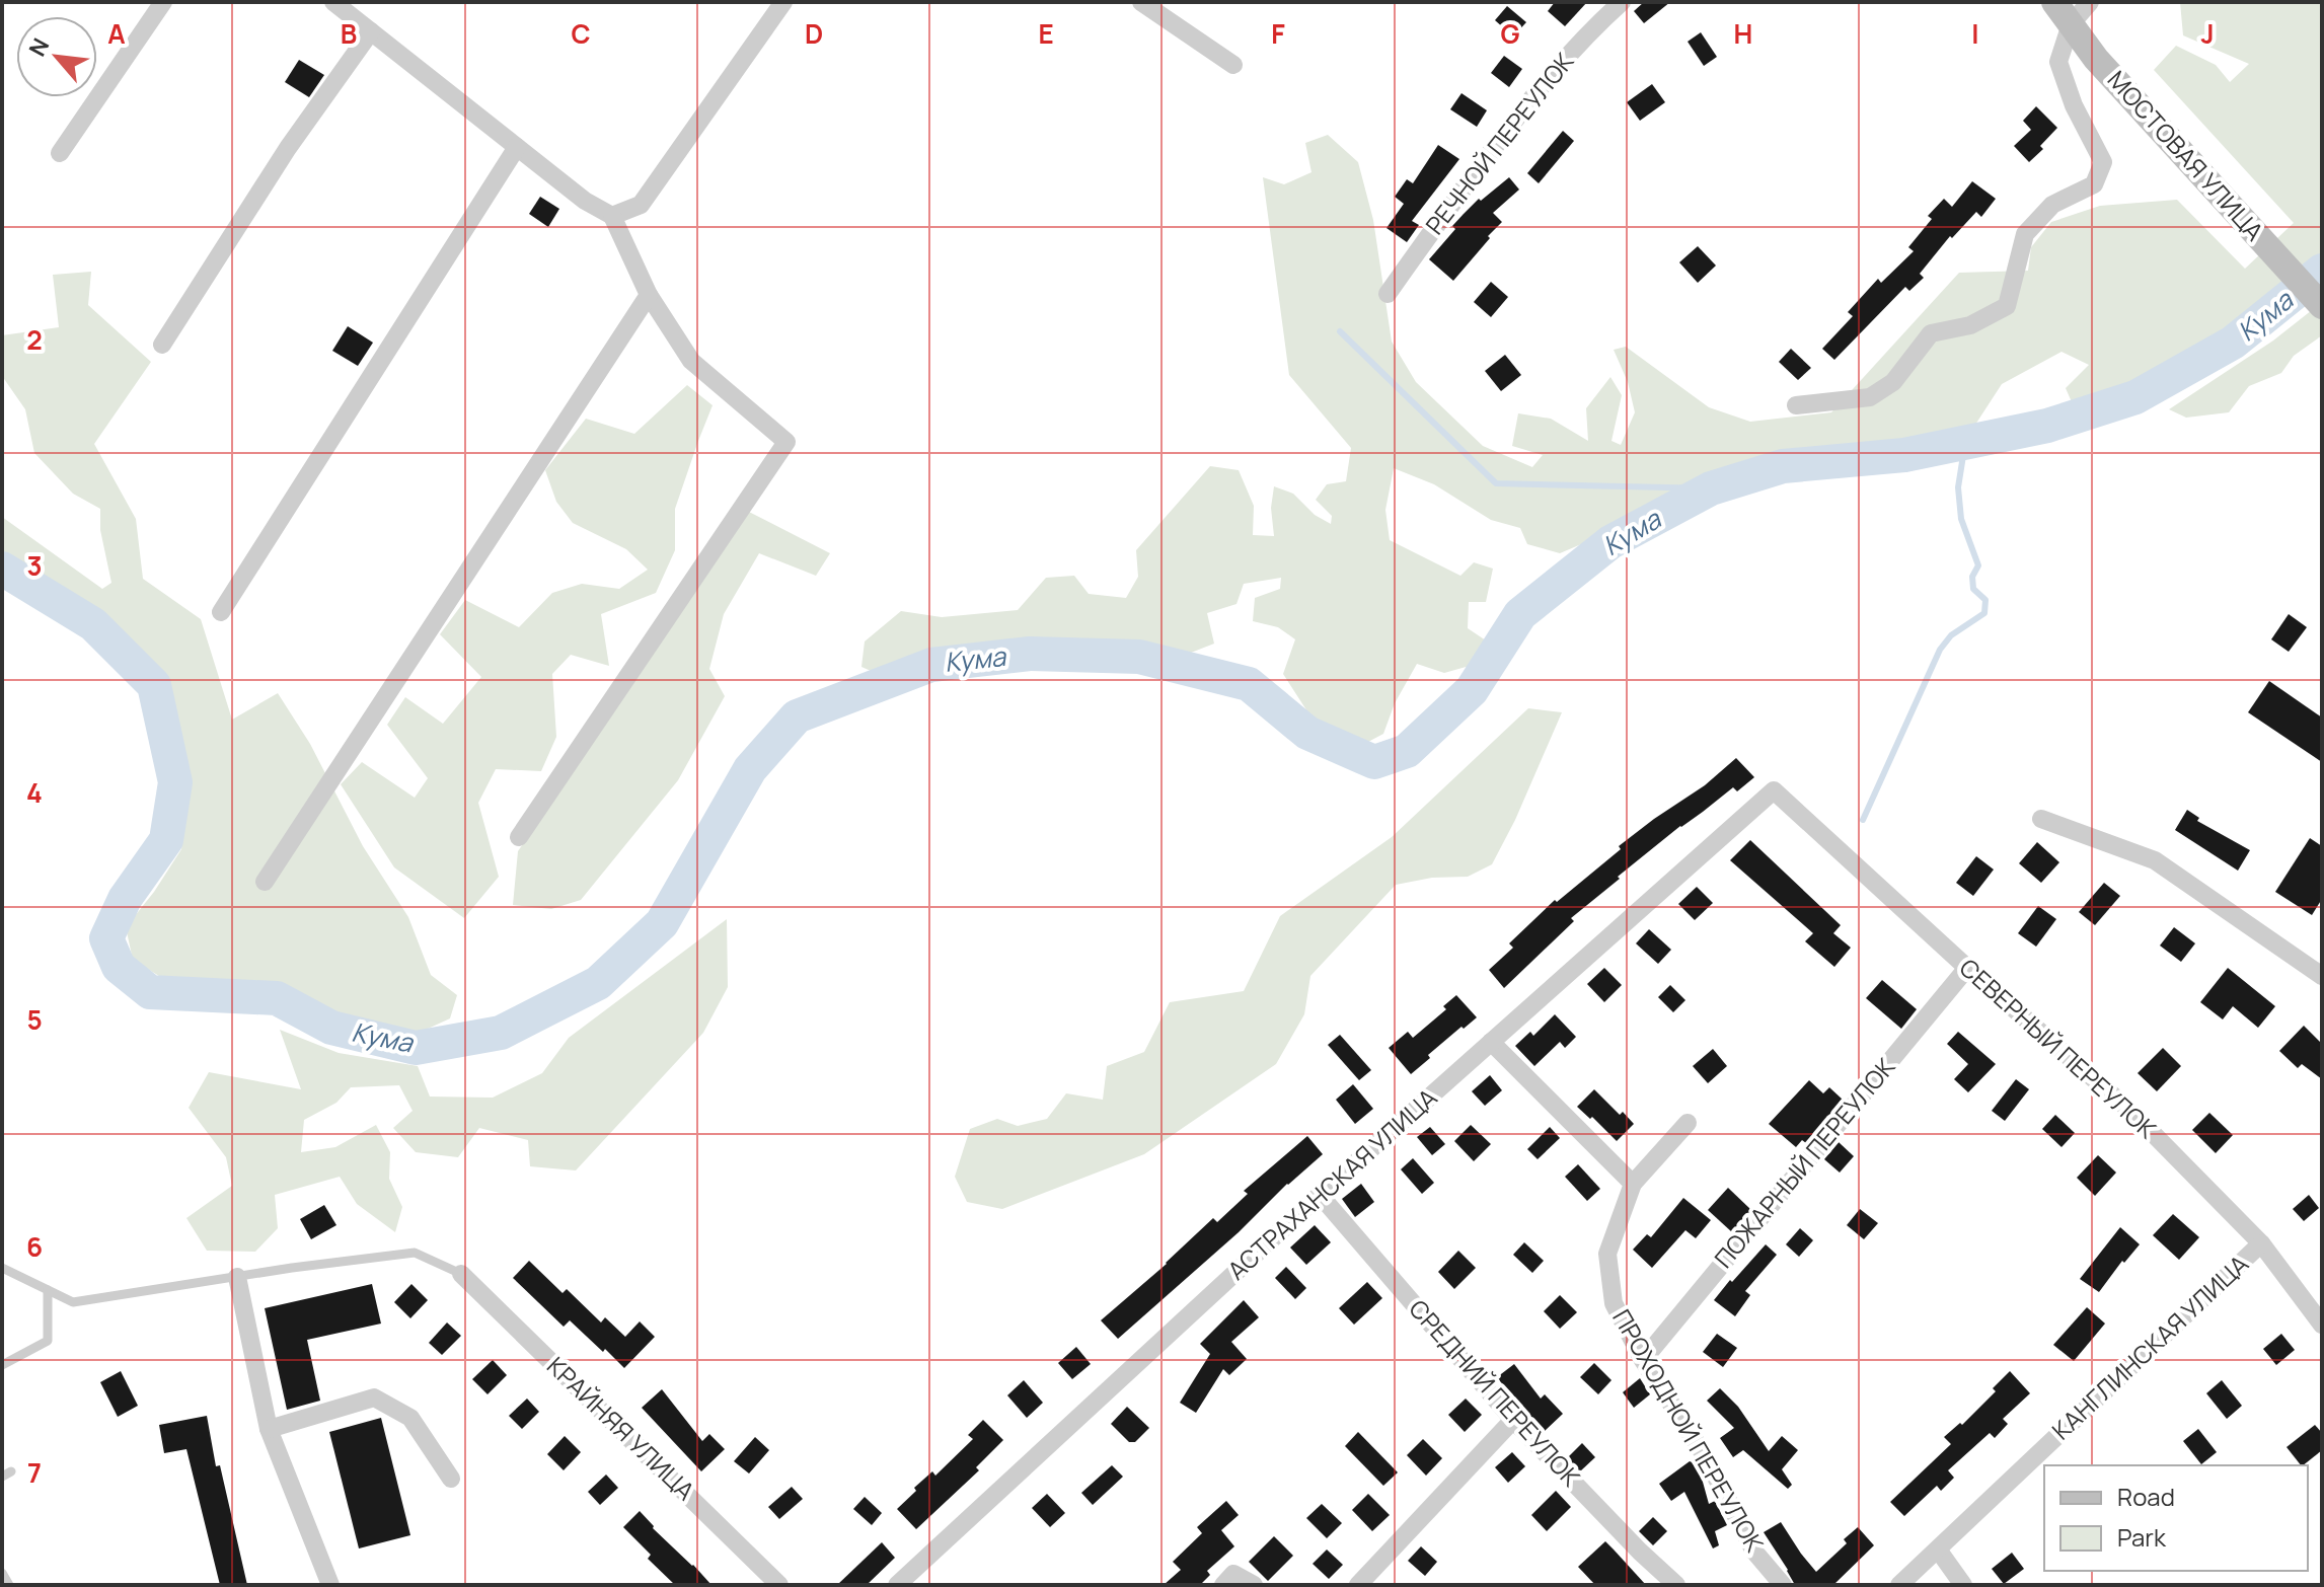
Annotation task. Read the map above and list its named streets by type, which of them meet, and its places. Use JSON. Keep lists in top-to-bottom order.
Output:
{
  "streets": {
    "main road": ["МОСТОВАЯ УЛИЦА"],
    "street": [
      "РЕЧНОЙ ПЕРЕУЛОК",
      "СЕВЕРНЫЙ ПЕРЕУЛОК",
      "ПОЖАРНЫЙ ПЕРЕУЛОК",
      "АСТРАХАНСКАЯ УЛИЦА",
      "КАНГЛИНСКАЯ УЛИЦА",
      "СРЕДНИЙ ПЕРЕУЛОК",
      "КРАЙНЯЯ УЛИЦА",
      "ПРОХОДНОЙ ПЕРЕУЛОК"
    ]
  },
  "crossings": [
    ["СЕВЕРНЫЙ ПЕРЕУЛОК", "ПОЖАРНЫЙ ПЕРЕУЛОК"],
    ["СЕВЕРНЫЙ ПЕРЕУЛОК", "АСТРАХАНСКАЯ УЛИЦА"],
    ["СЕВЕРНЫЙ ПЕРЕУЛОК", "КАНГЛИНСКАЯ УЛИЦА"],
    ["ПОЖАРНЫЙ ПЕРЕУЛОК", "ПРОХОДНОЙ ПЕРЕУЛОК"],
    ["АСТРАХАНСКАЯ УЛИЦА", "СРЕДНИЙ ПЕРЕУЛОК"]
  ],
  "water": ["Кума"],
  "legend": ["Road", "Park"],
  "north": "top left",
  "grid": {
    "columns": [
      "A",
      "B",
      "C",
      "D",
      "E",
      "F",
      "G",
      "H",
      "I",
      "J"
    ],
    "rows": [
      "2",
      "3",
      "4",
      "5",
      "6",
      "7"
    ]
  }
}
